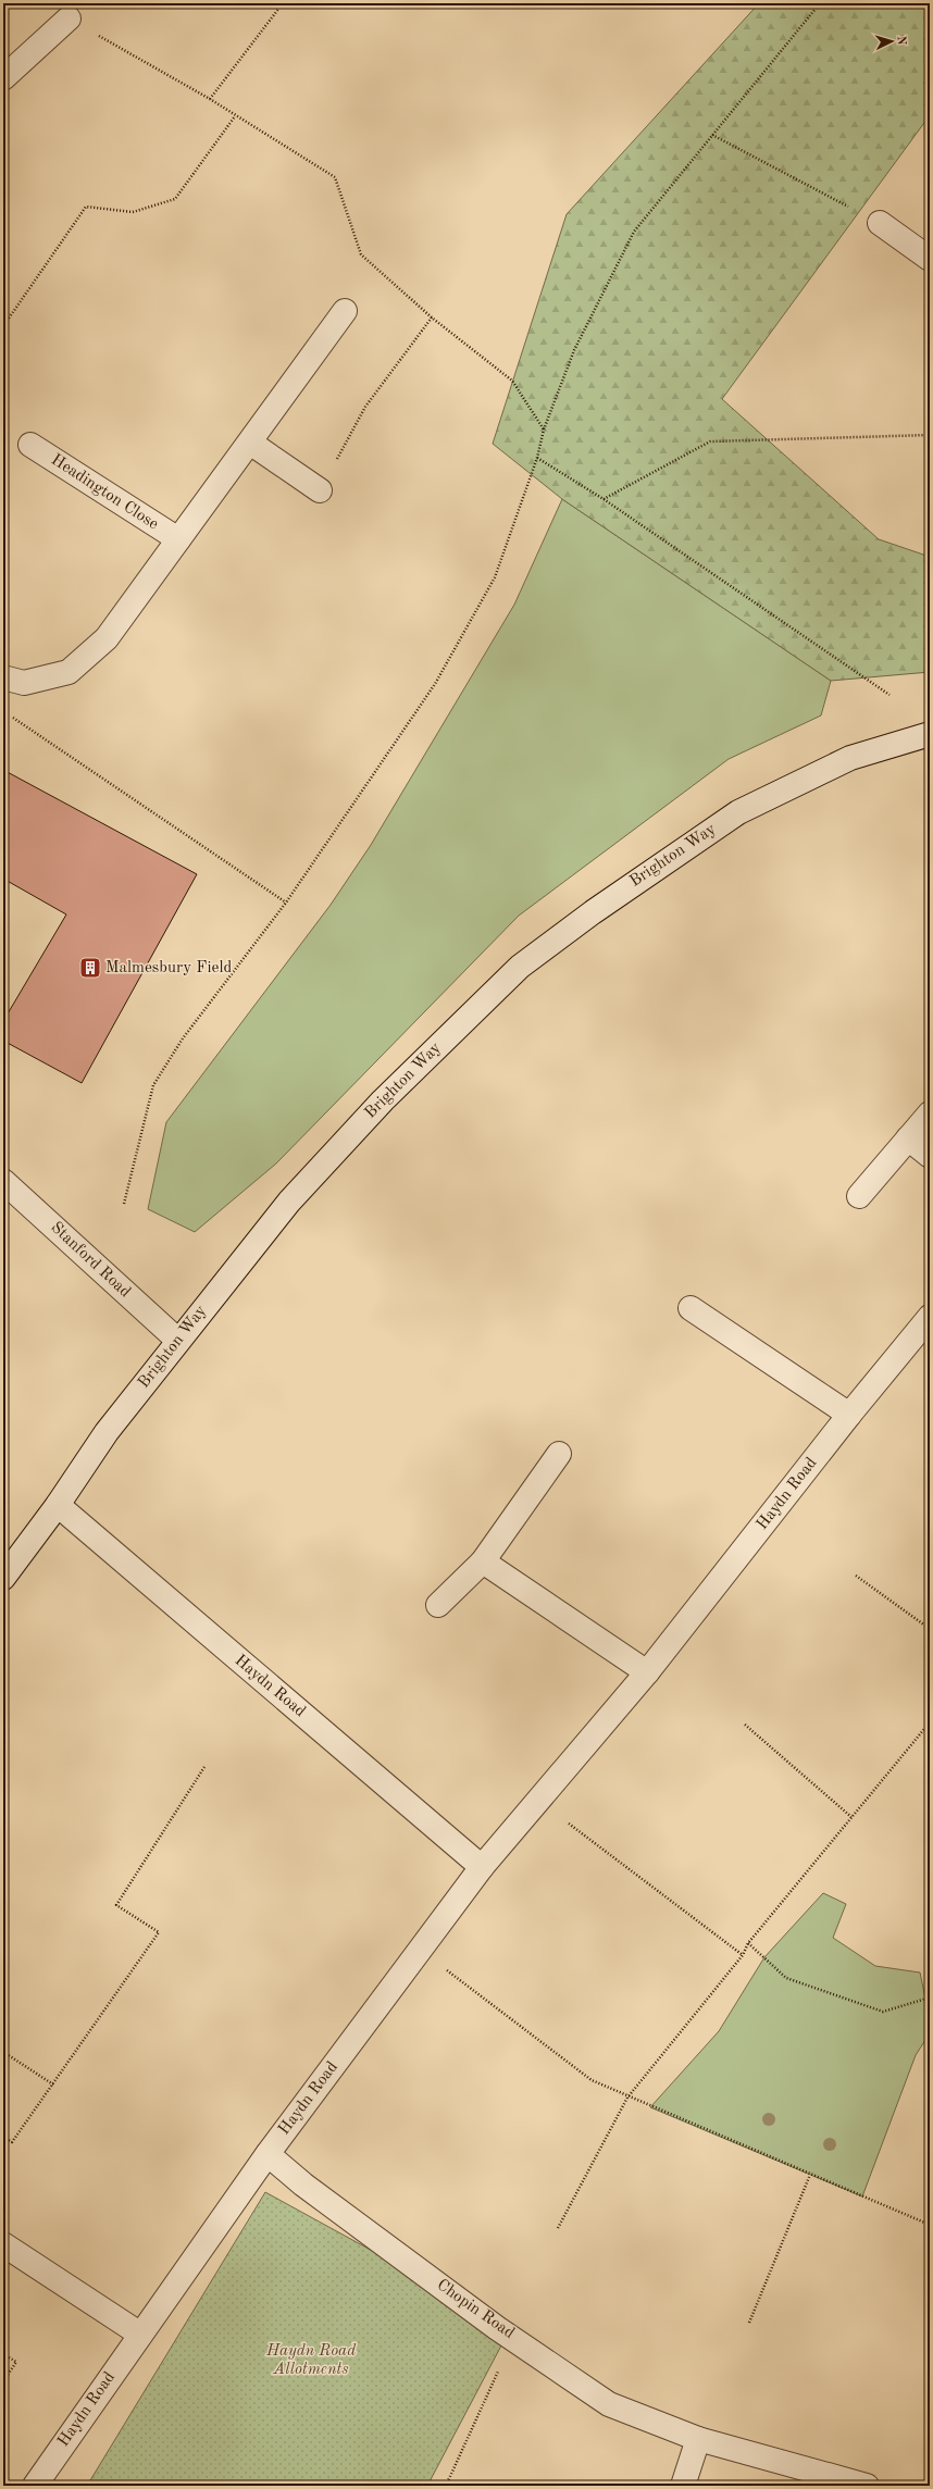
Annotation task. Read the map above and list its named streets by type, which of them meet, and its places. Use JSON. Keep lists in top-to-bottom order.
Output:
{
  "streets": {
    "street": [
      "Headington Close",
      "Brighton Way",
      "Stanford Road",
      "Haydn Road",
      "Chopin Road"
    ]
  },
  "crossings": [
    ["Brighton Way", "Stanford Road"],
    ["Brighton Way", "Haydn Road"],
    ["Haydn Road", "Chopin Road"]
  ],
  "parks": ["Haydn Road Allotments"],
  "places": {
    "building": ["Malmesbury Field"]
  },
  "north": "right"
}
